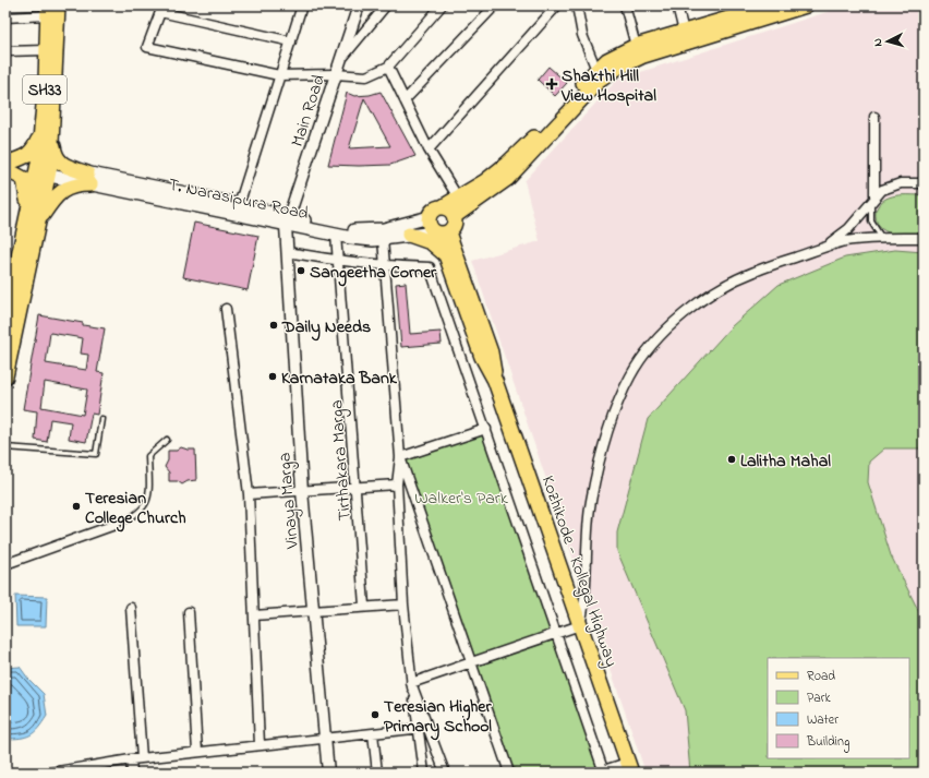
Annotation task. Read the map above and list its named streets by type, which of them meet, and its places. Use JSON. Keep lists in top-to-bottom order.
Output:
{
  "streets": {
    "main road": ["SH33", "T. Narasipura Road", "Kozhikode - Kollegal Highway"],
    "street": ["Main Road", "Tirthakara Marga", "Vinaya Marga"]
  },
  "crossings": [
    ["SH33", "T. Narasipura Road"],
    ["Main Road", "T. Narasipura Road"],
    ["Main Road", "Vinaya Marga"],
    ["T. Narasipura Road", "Tirthakara Marga"],
    ["T. Narasipura Road", "Vinaya Marga"],
    ["T. Narasipura Road", "Kozhikode - Kollegal Highway"]
  ],
  "parks": ["Walker's Park"],
  "places": {
    "health": ["Shakthi Hill View Hospital"],
    "other": [
      "Sangeetha Corner",
      "Daily Needs",
      "Karnataka Bank",
      "Lalitha Mahal",
      "Teresian College Church",
      "Teresian Higher Primary School"
    ]
  },
  "legend": [
    "Road",
    "Park",
    "Water",
    "Building"
  ],
  "north": "left"
}
